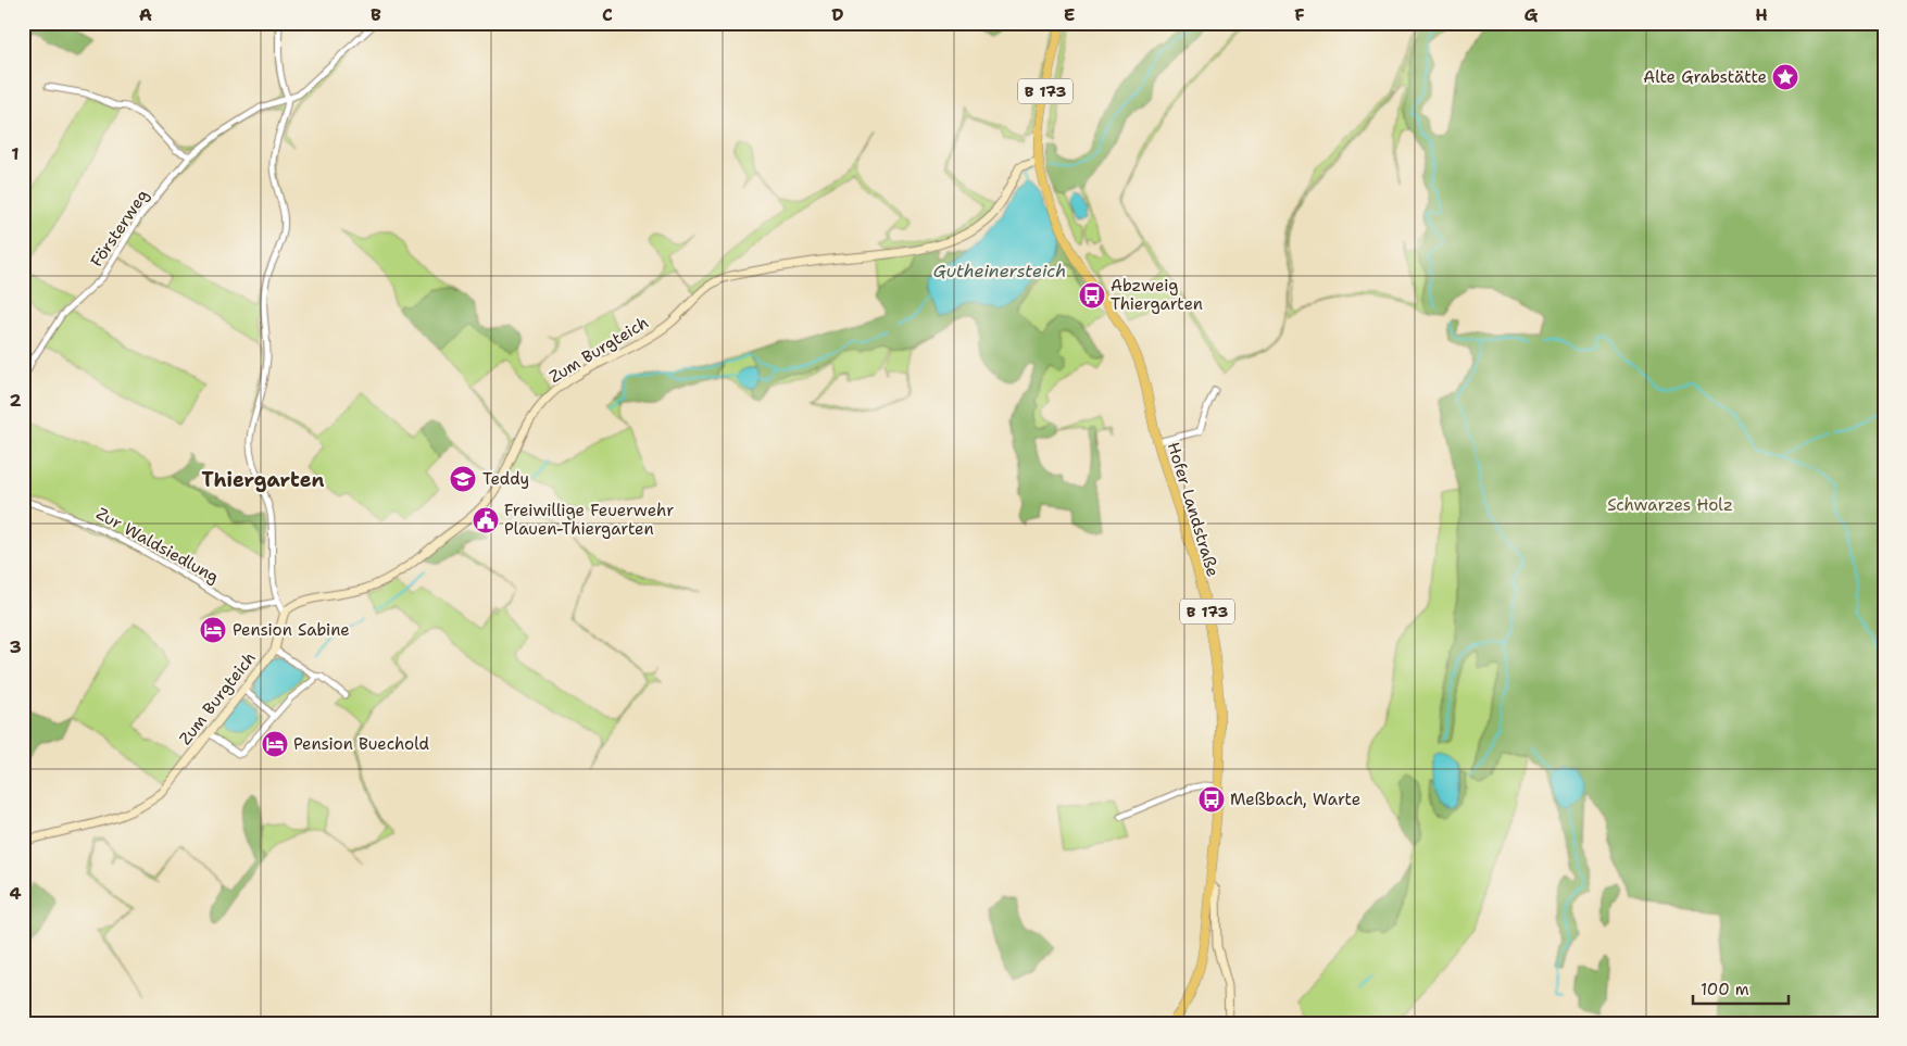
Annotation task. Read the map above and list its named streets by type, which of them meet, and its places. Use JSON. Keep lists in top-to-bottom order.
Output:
{
  "streets": {
    "main road": ["B 173", "Hofer Landstraße"],
    "street": ["Försterweg", "Zum Burgteich", "Zur Waldsiedlung"]
  },
  "crossings": [
    ["Zum Burgteich", "Hofer Landstraße"]
  ],
  "districts": ["Thiergarten"],
  "water": ["Gutheinersteich"],
  "parks": ["Schwarzes Holz"],
  "places": {
    "place": ["Alte Grabstätte"],
    "bus stop": ["Abzweig Thiergarten", "Meßbach, Warte"],
    "school or university": ["Teddy"],
    "public building": ["Freiwillige Feuerwehr Plauen-Thiergarten"],
    "hotel": ["Pension Sabine", "Pension Buechold"]
  },
  "scale_bar": "100 m",
  "grid": {
    "columns": [
      "A",
      "B",
      "C",
      "D",
      "E",
      "F",
      "G",
      "H"
    ],
    "rows": [
      "1",
      "2",
      "3",
      "4"
    ]
  }
}
